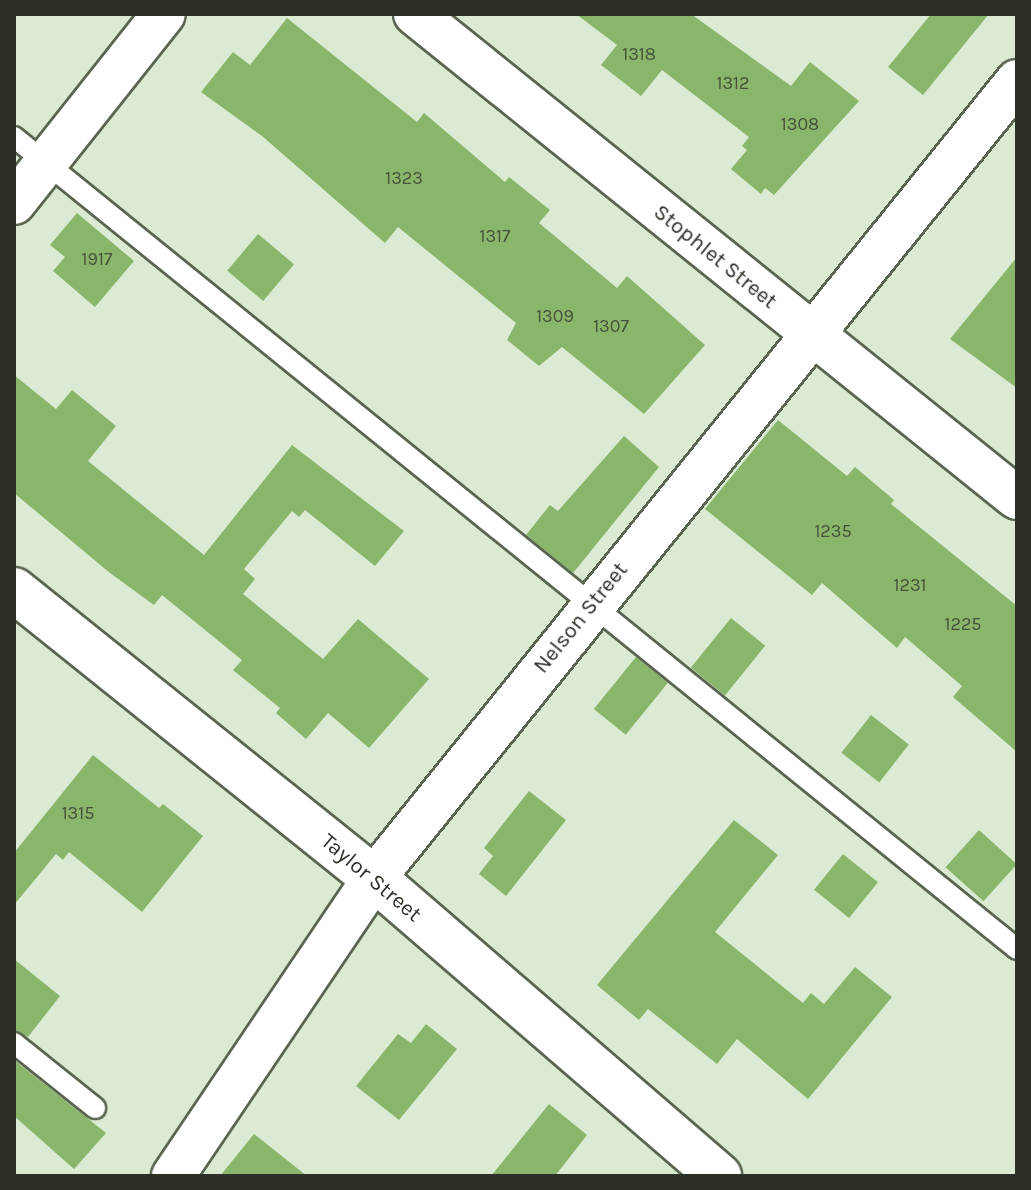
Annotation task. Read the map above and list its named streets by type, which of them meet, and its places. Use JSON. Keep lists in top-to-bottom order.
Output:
{
  "streets": {
    "main road": ["Taylor Street"],
    "street": ["Stophlet Street", "Nelson Street"]
  },
  "crossings": [
    ["Stophlet Street", "Nelson Street"],
    ["Nelson Street", "Taylor Street"]
  ],
  "house_numbers": [
    "1318",
    "1312",
    "1308",
    "1323",
    "1317",
    "1917",
    "1309",
    "1307",
    "1235",
    "1231",
    "1225",
    "1315"
  ]
}
